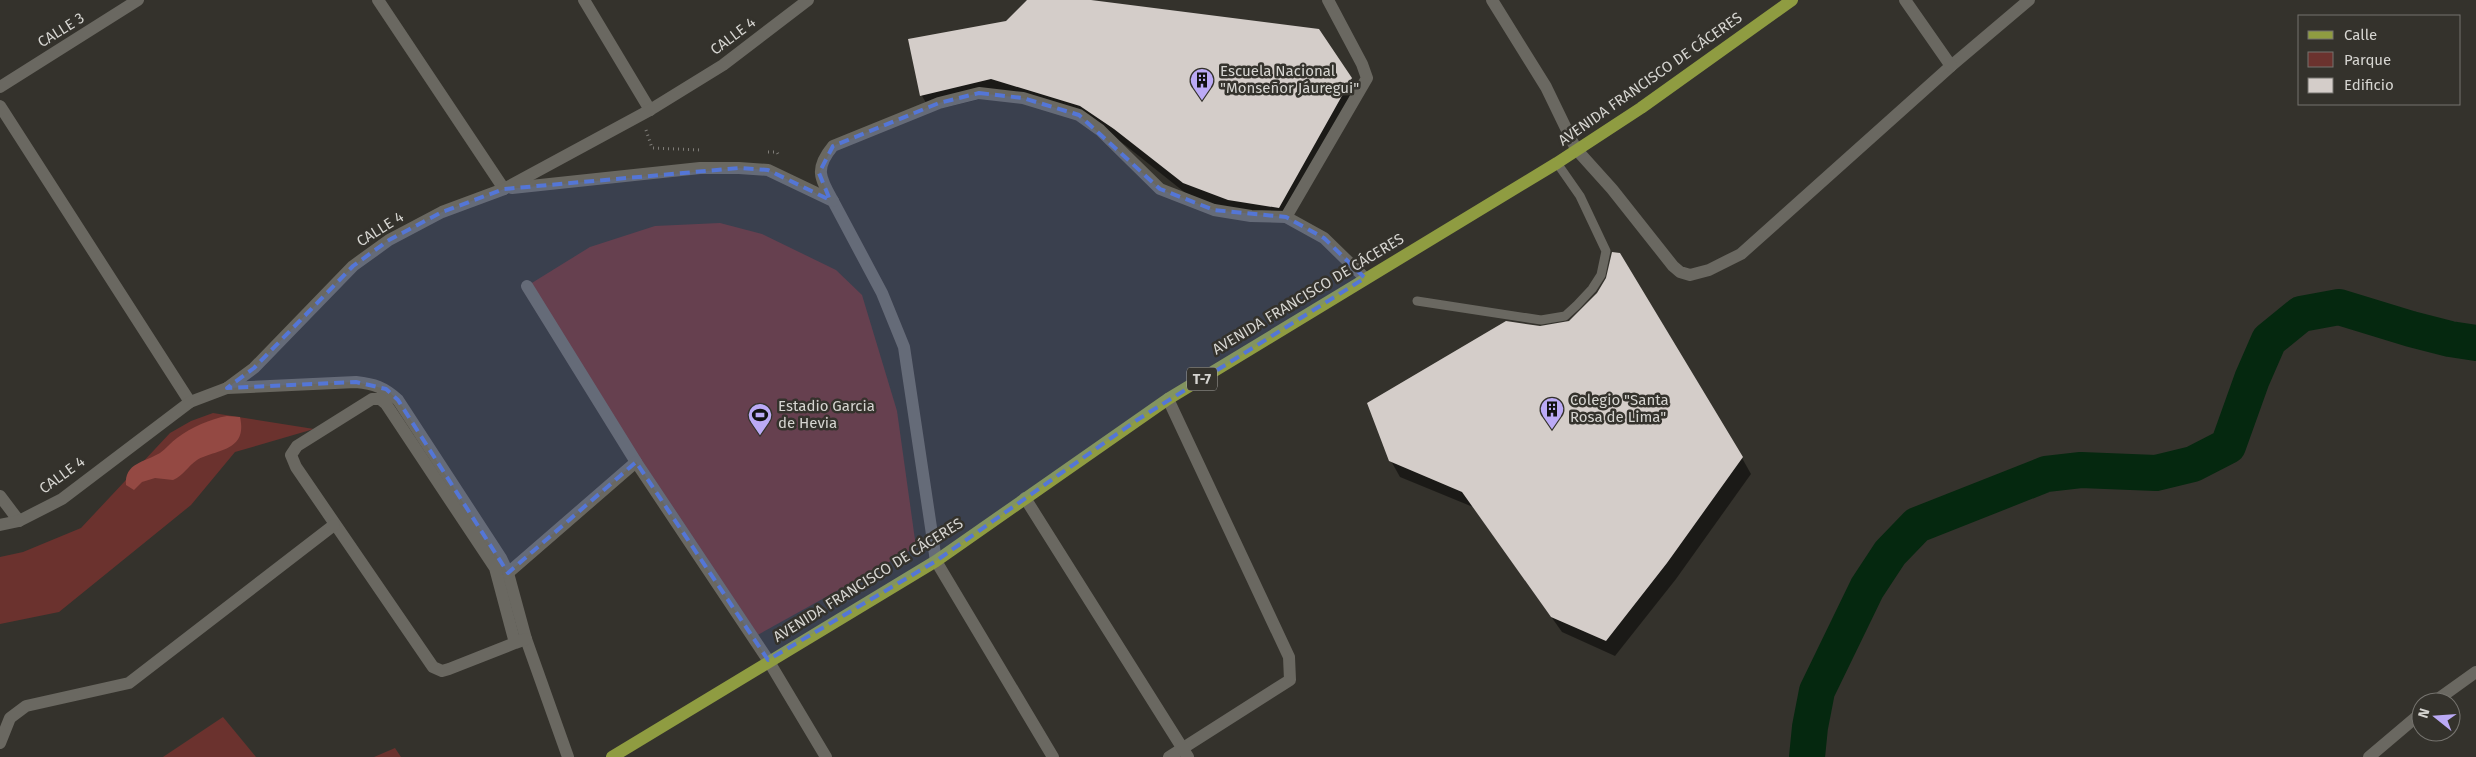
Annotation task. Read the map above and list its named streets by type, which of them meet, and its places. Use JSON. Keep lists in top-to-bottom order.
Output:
{
  "streets": {
    "main road": ["AVENIDA FRANCISCO DE CÁCERES", "T-7"],
    "street": ["CALLE 3", "CALLE 4"]
  },
  "places": {
    "building": ["Escuela Nacional \"Monseñor Jáuregui\"", "Colegio \"Santa Rosa de Lima\""],
    "sports": ["Estadio Garcia de Hevia"]
  },
  "legend": ["Calle", "Parque", "Edificio"],
  "north": "left"
}
